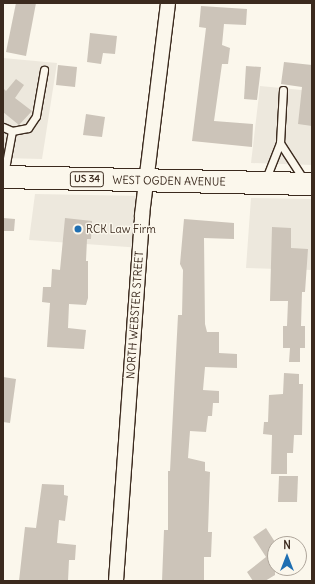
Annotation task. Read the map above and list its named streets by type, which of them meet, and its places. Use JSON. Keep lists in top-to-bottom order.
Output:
{
  "streets": {
    "main road": ["US 34", "WEST OGDEN AVENUE"],
    "street": ["NORTH WEBSTER STREET"]
  },
  "crossings": [
    ["WEST OGDEN AVENUE", "NORTH WEBSTER STREET"]
  ],
  "places": ["RCK Law Firm"],
  "north": "top"
}
